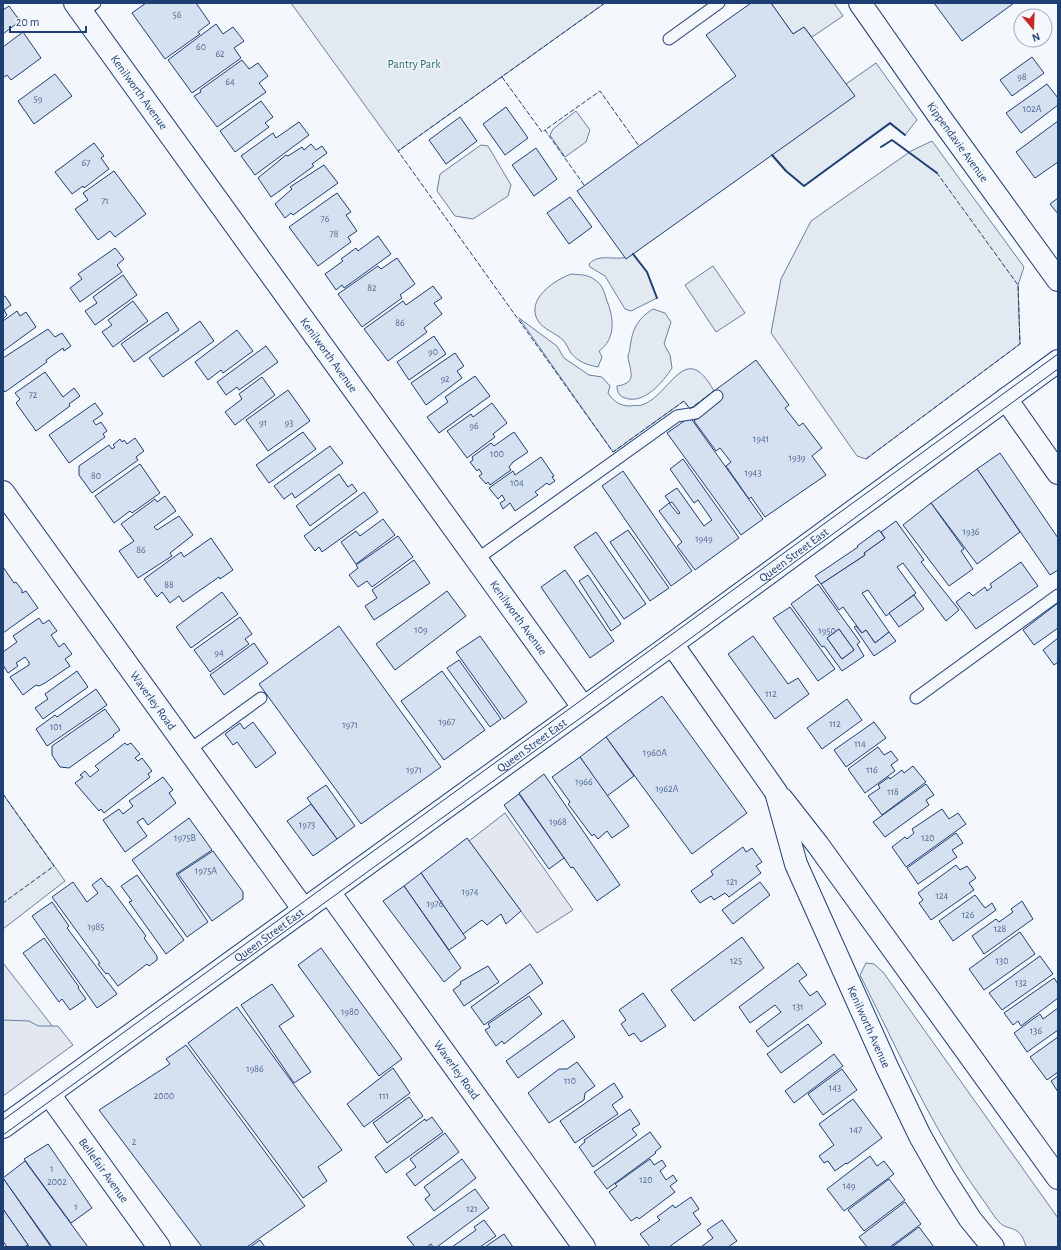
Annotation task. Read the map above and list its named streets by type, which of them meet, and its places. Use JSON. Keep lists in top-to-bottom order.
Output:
{
  "streets": {
    "street": [
      "Kenilworth Avenue",
      "Kippendavie Avenue",
      "Queen Street East",
      "Waverley Road",
      "Bellefair Avenue"
    ]
  },
  "crossings": [
    ["Kenilworth Avenue", "Queen Street East"],
    ["Queen Street East", "Waverley Road"],
    ["Queen Street East", "Bellefair Avenue"]
  ],
  "parks": ["Pantry Park"],
  "house_numbers": [
    "56",
    "60",
    "62",
    "98",
    "64",
    "59",
    "102A",
    "67",
    "71",
    "76",
    "78",
    "82",
    "86",
    "90",
    "92",
    "72",
    "91",
    "93",
    "96",
    "1941",
    "100",
    "1939",
    "1943",
    "80",
    "104",
    "1936",
    "1949",
    "86",
    "88",
    "109",
    "1950",
    "94",
    "112",
    "1967",
    "112",
    "1971",
    "101",
    "114",
    "1960A",
    "1971",
    "116",
    "1966",
    "1962A",
    "118",
    "1968",
    "1973",
    "1975B",
    "120",
    "1975A",
    "121",
    "1974",
    "124",
    "1976",
    "126",
    "1985",
    "128",
    "125",
    "130",
    "132",
    "131",
    "1980",
    "136",
    "1986",
    "110",
    "143",
    "2000",
    "111",
    "147",
    "2",
    "1",
    "120",
    "2002",
    "149",
    "1",
    "121"
  ],
  "scale_bar": "20 m",
  "north": "bottom"
}
